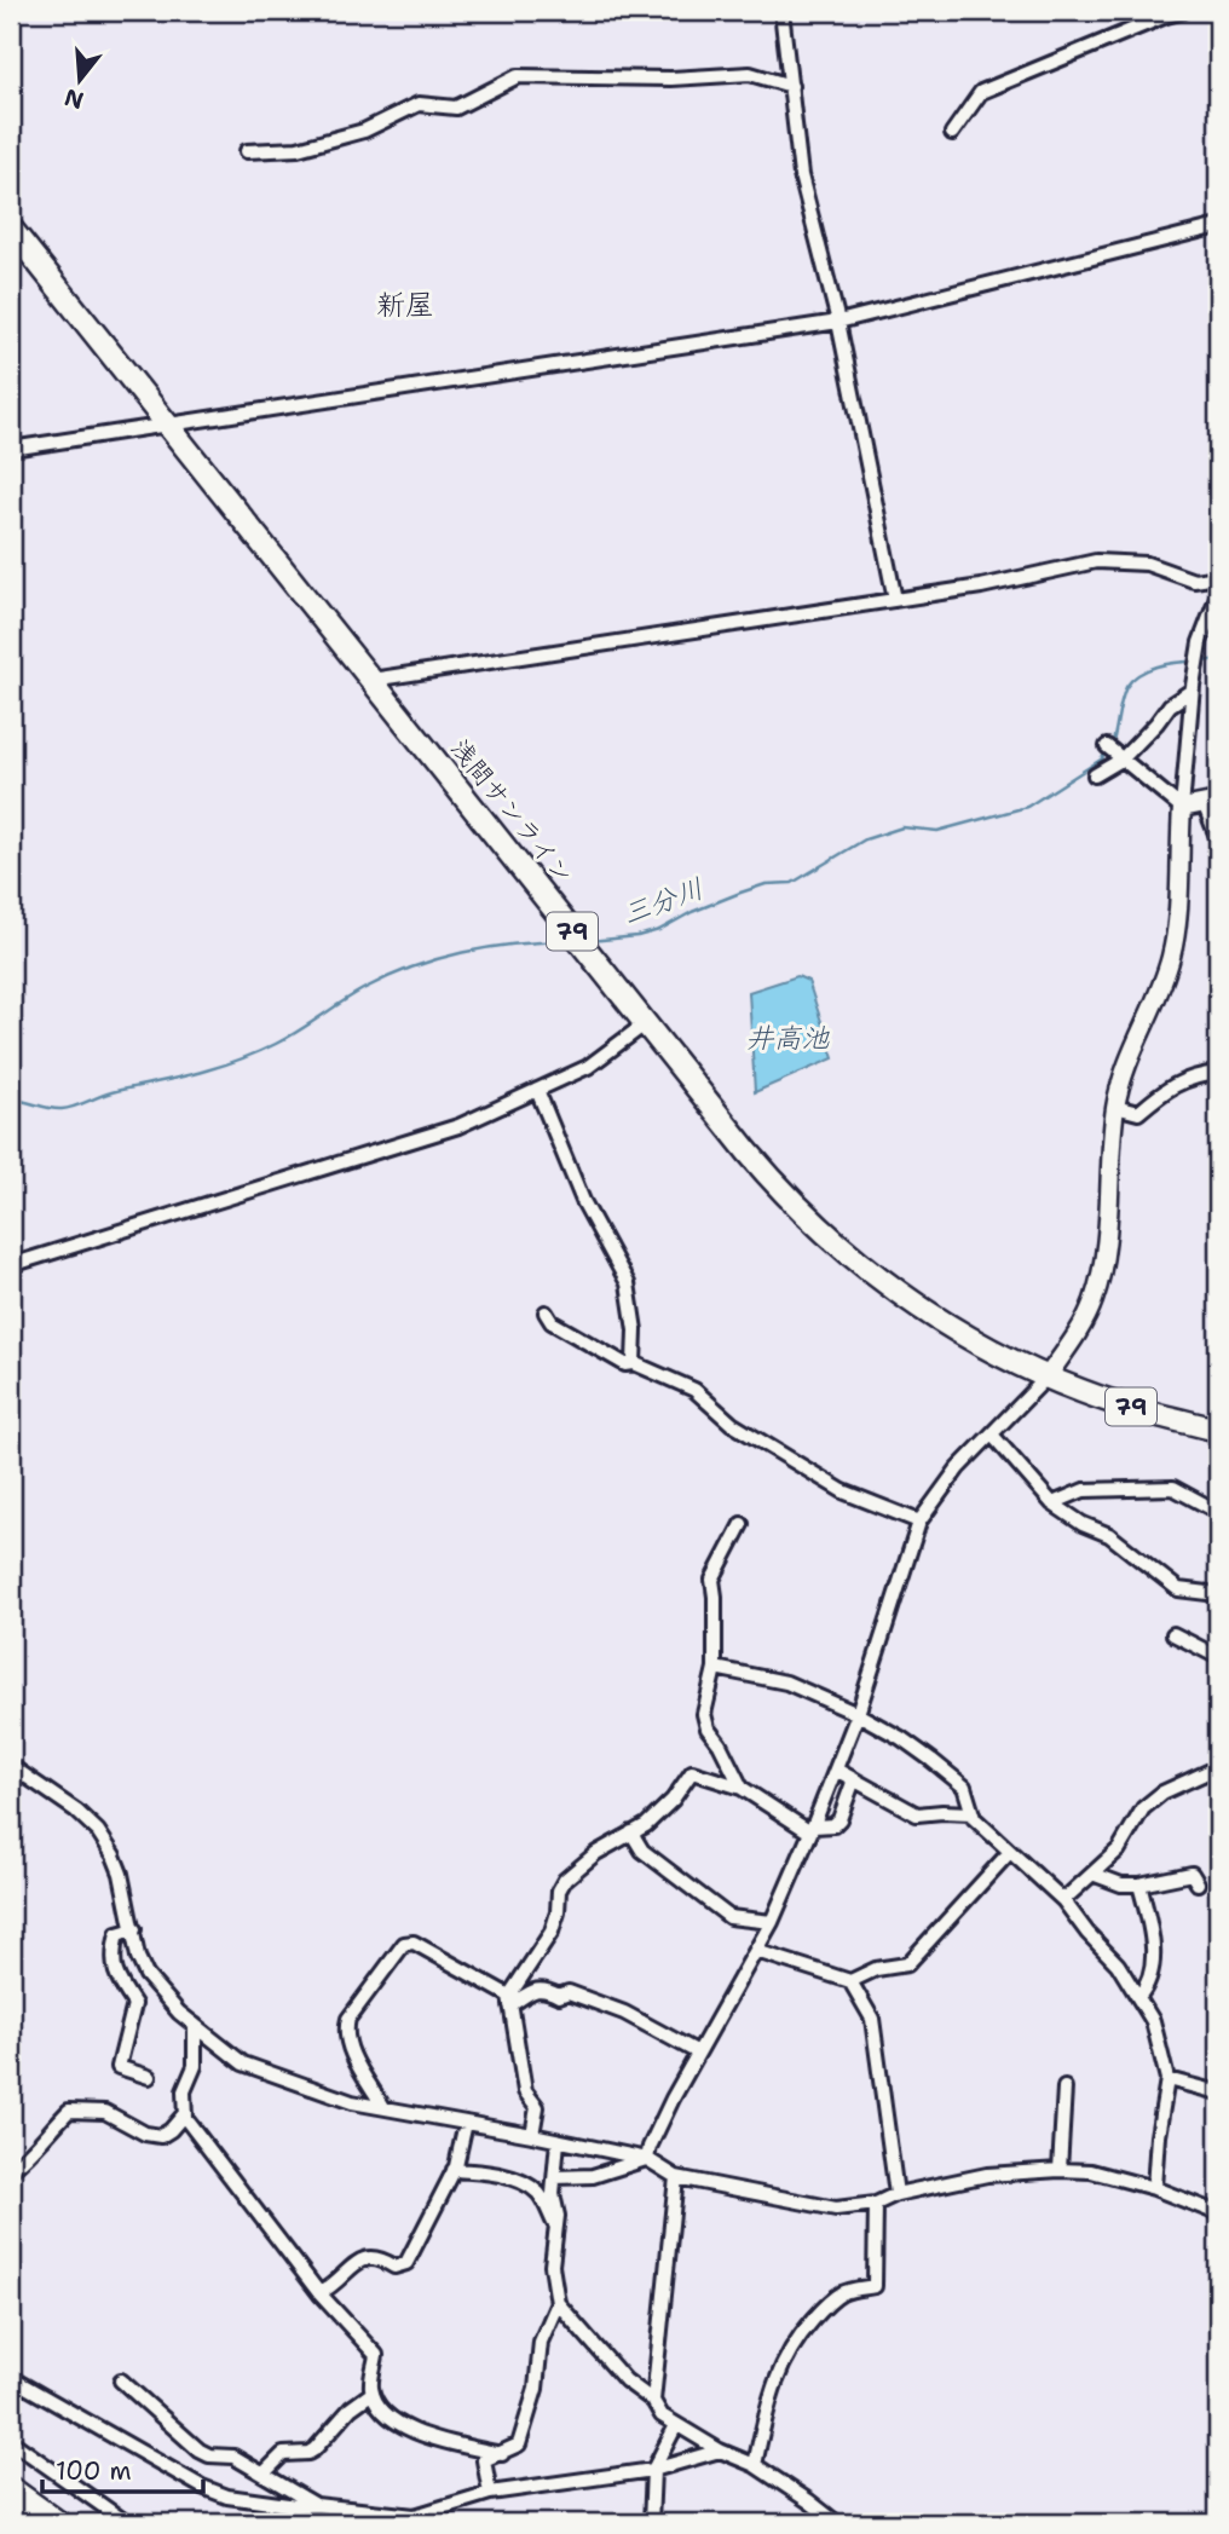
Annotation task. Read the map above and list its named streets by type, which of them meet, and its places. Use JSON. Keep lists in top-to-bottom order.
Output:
{
  "streets": {
    "main road": ["浅間サンライン", "79"]
  },
  "districts": ["新屋"],
  "water": ["三分川", "井高池"],
  "scale_bar": "100 m",
  "north": "bottom"
}
